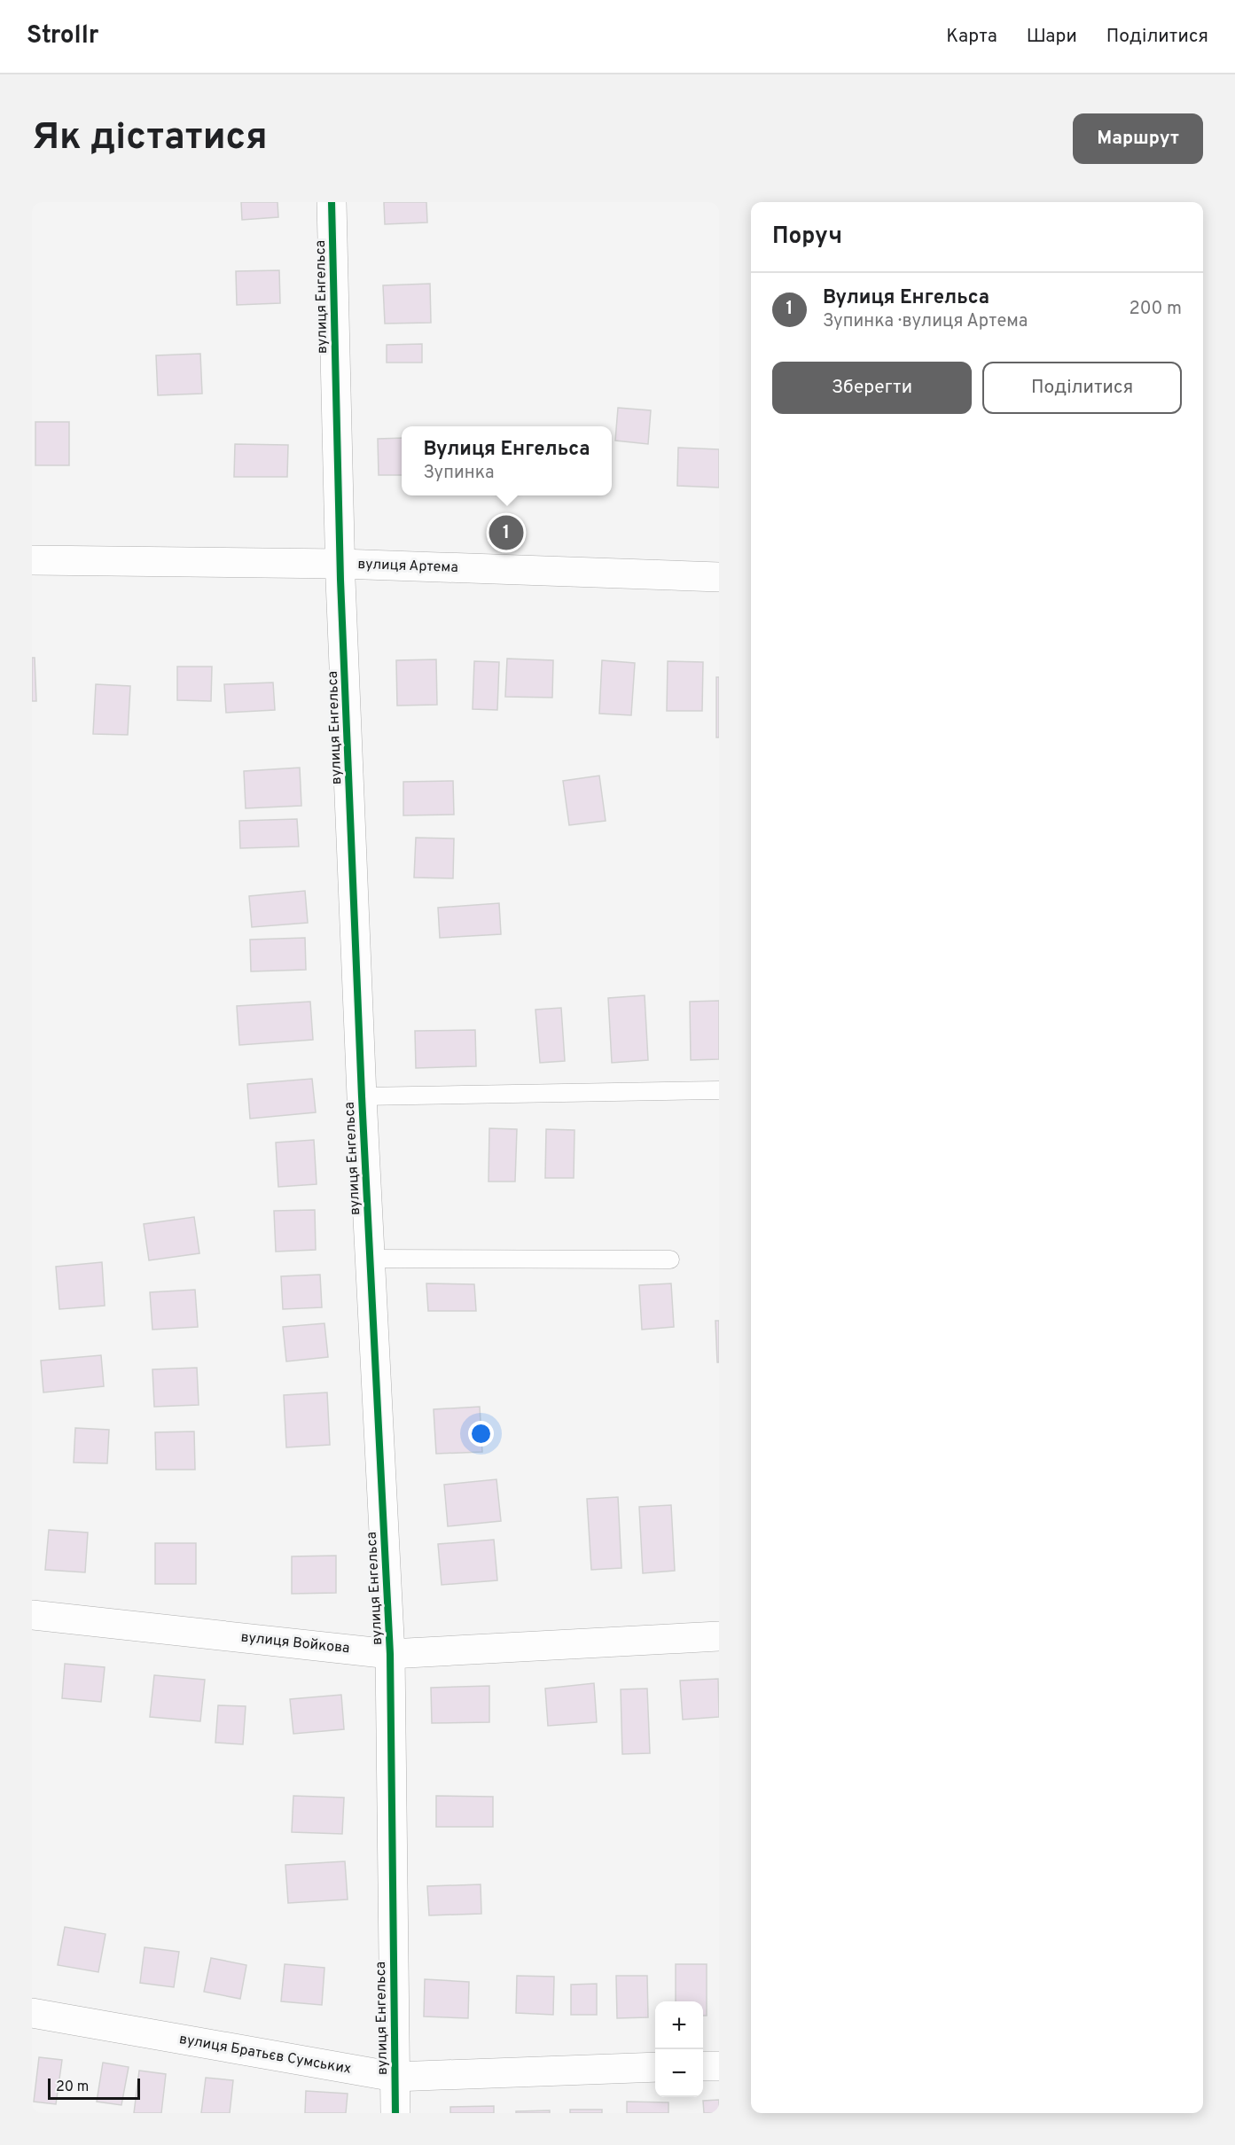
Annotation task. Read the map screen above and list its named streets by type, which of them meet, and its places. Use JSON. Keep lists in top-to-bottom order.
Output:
{
  "streets": {
    "street": [
      "вулиця Енгельса",
      "вулиця Артема",
      "вулиця Войкова",
      "вулиця Братьєв Сумських"
    ]
  },
  "crossings": [
    ["вулиця Енгельса", "вулиця Артема"],
    ["вулиця Енгельса", "вулиця Войкова"],
    ["вулиця Енгельса", "вулиця Братьєв Сумських"]
  ],
  "scale_bar": "20 m",
  "page": {
    "header": "Strollr",
    "nav": ["Карта", "Шари", "Поділитися"],
    "buttons": [
      "Маршрут",
      ["Зберегти", "Поділитися"]
    ],
    "title": "Як дістатися",
    "heading": "Поруч",
    "list": [
      {
        "mark": "1",
        "name": "Вулиця Енгельса",
        "note": "Зупинка · вулиця Артема",
        "value": "200 m"
      }
    ],
    "popup": ["Вулиця Енгельса", "Зупинка"],
    "pins": "1",
    "map_buttons": ["+", "−"],
    "scale": "20 m"
  }
}
